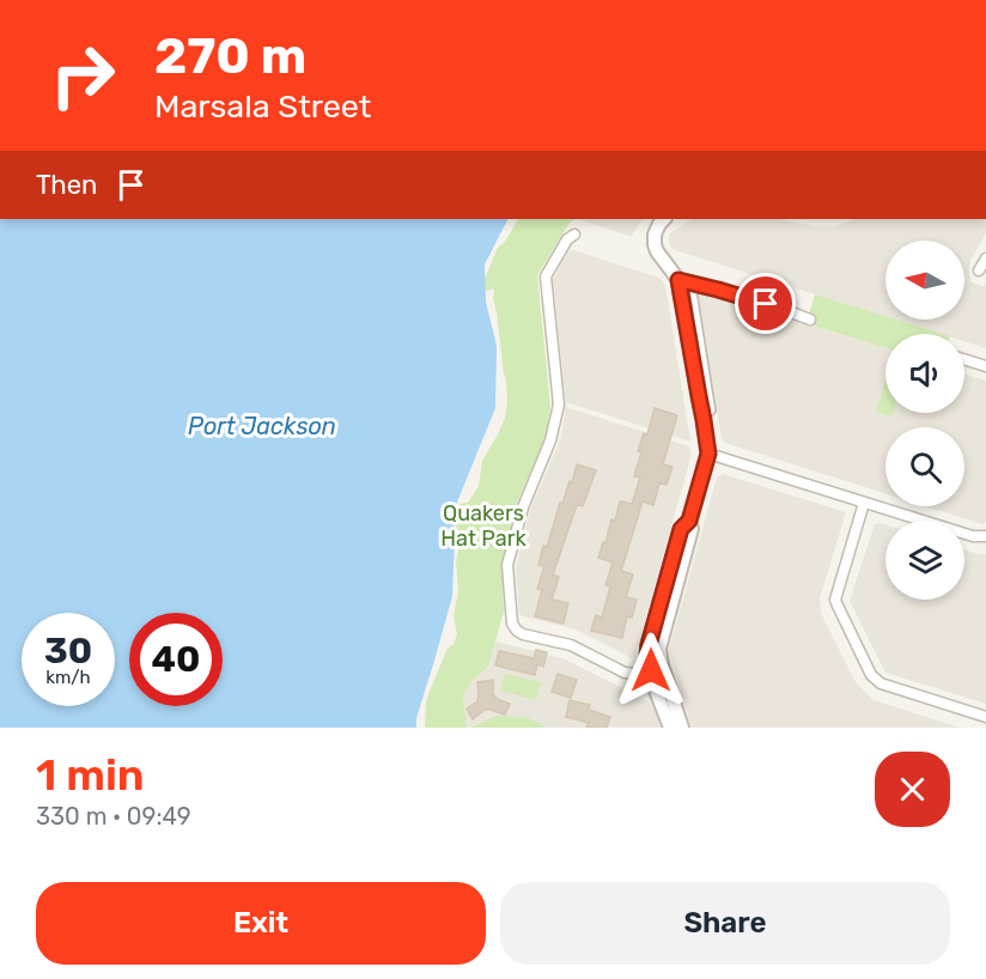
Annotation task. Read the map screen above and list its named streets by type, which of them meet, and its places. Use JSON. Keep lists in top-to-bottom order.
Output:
{
  "water": ["Port Jackson"],
  "parks": ["Quakers Hat Park"],
  "north": "left",
  "page": {
    "turn": ["270 m", "Marsala Street"],
    "then": "Then",
    "speed": "30 km/h",
    "limit": "40",
    "heading": ["1 min", "330 m · 09:49"],
    "buttons": ["Exit", "Share"]
  }
}
